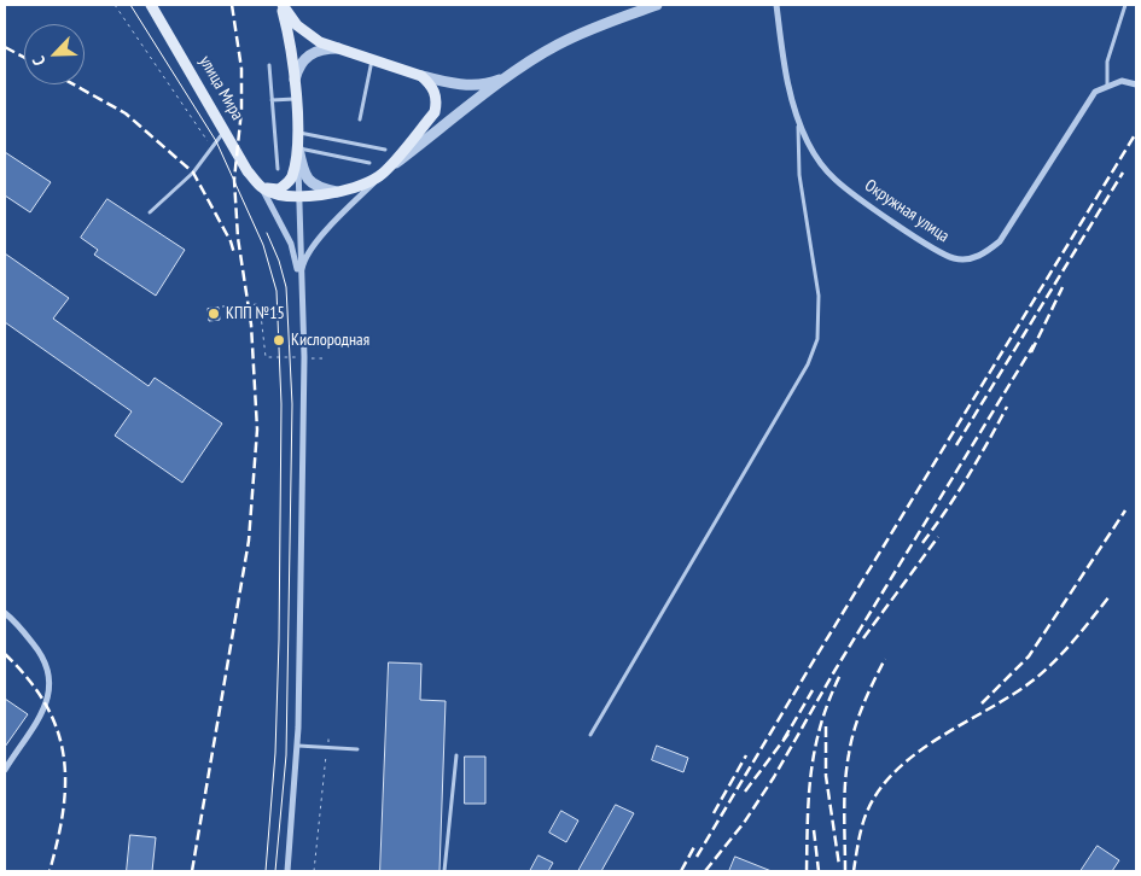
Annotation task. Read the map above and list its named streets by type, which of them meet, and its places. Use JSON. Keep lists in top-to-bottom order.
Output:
{
  "streets": {
    "main road": ["улица Мира"],
    "street": ["Окружная улица"]
  },
  "places": ["КПП №15", "Кислородная"],
  "north": "bottom left"
}
